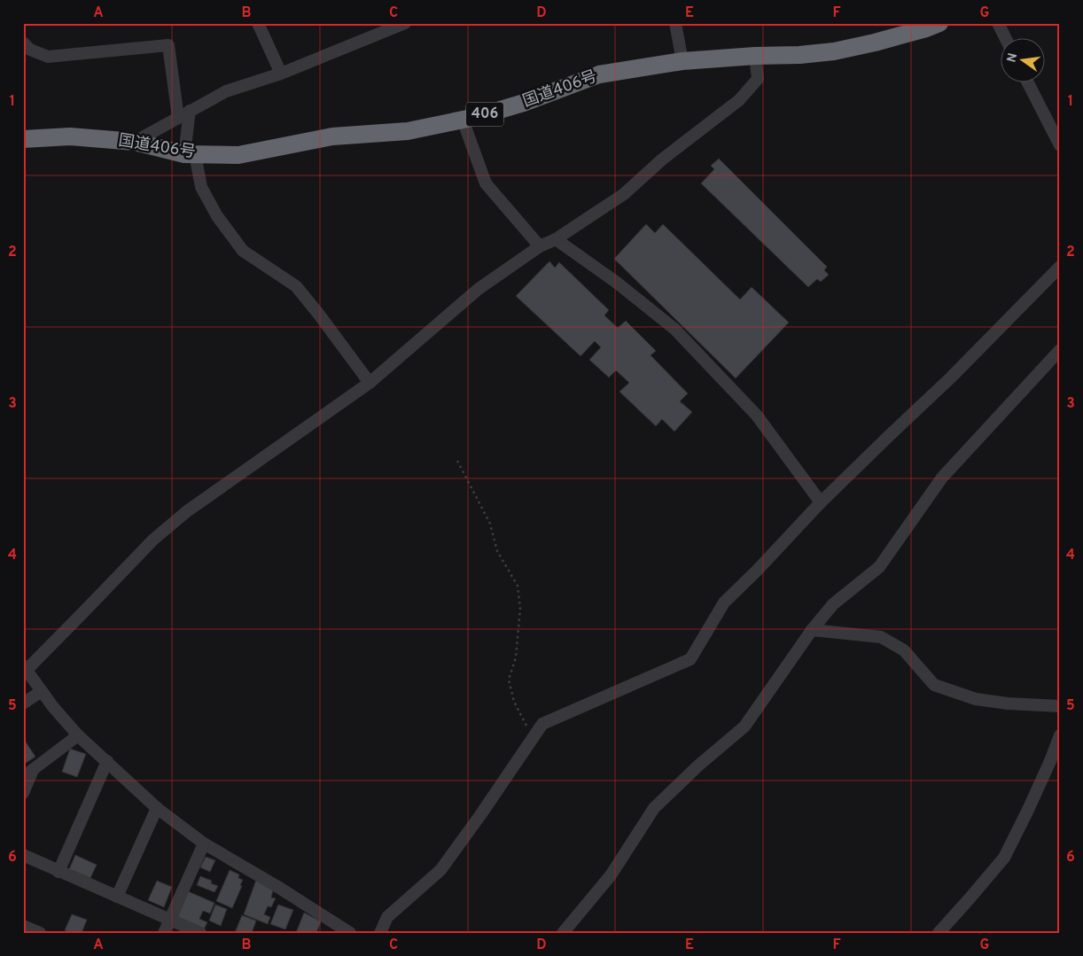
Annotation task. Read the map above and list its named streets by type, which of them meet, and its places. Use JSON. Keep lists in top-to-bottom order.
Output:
{
  "streets": {
    "highway": ["国道406号", "406"]
  },
  "north": "left",
  "grid": {
    "columns": [
      "A",
      "B",
      "C",
      "D",
      "E",
      "F",
      "G"
    ],
    "rows": [
      "1",
      "2",
      "3",
      "4",
      "5",
      "6"
    ]
  }
}
